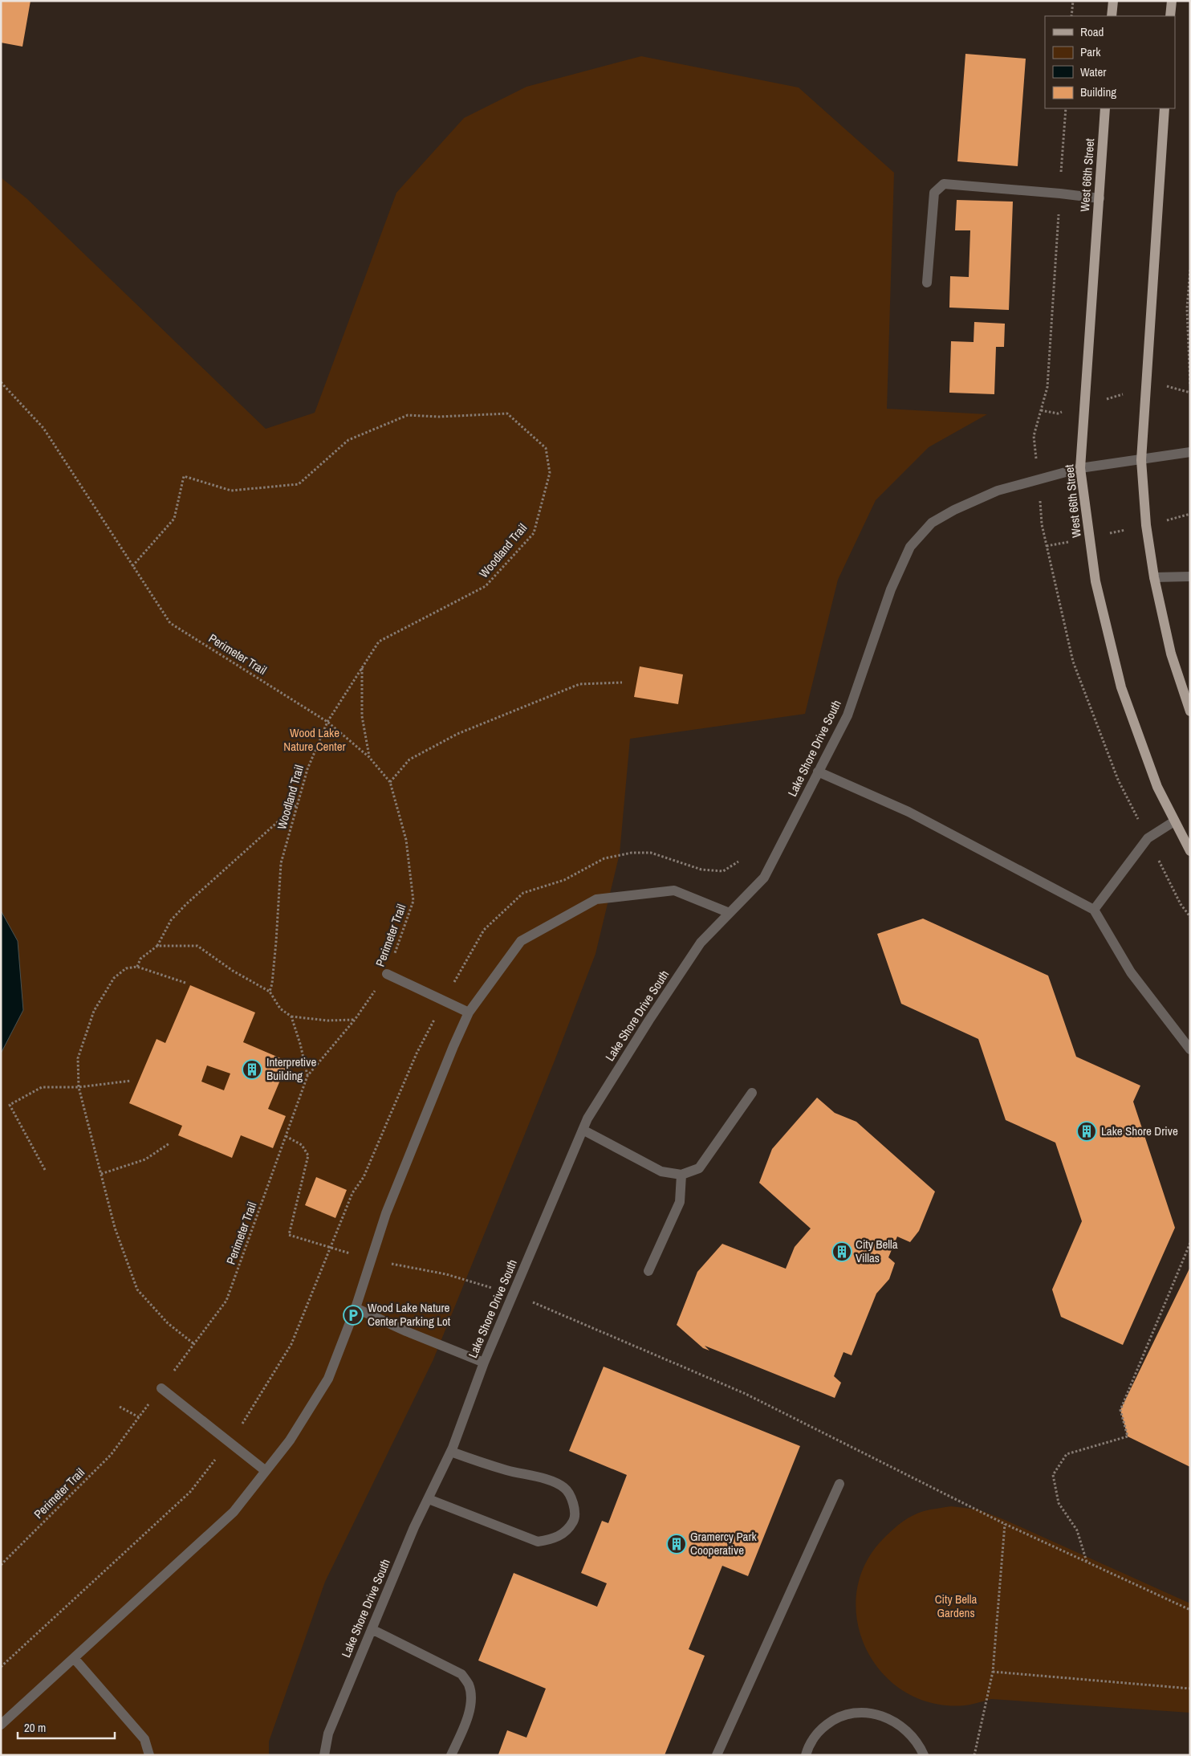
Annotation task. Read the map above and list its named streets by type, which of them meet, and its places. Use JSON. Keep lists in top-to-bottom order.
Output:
{
  "streets": {
    "main road": ["West 66th Street"],
    "street": ["Lake Shore Drive South"],
    "path": ["Woodland Trail", "Perimeter Trail"]
  },
  "crossings": [
    ["West 66th Street", "Lake Shore Drive South"],
    ["Woodland Trail", "Perimeter Trail"]
  ],
  "parks": ["Wood Lake Nature Center", "City Bella Gardens"],
  "places": {
    "building": [
      "Interpretive Building",
      "Lake Shore Drive",
      "City Bella Villas",
      "Gramercy Park Cooperative"
    ],
    "parking": ["Wood Lake Nature Center Parking Lot"]
  },
  "legend": [
    "Road",
    "Park",
    "Water",
    "Building"
  ],
  "scale_bar": "20 m"
}
